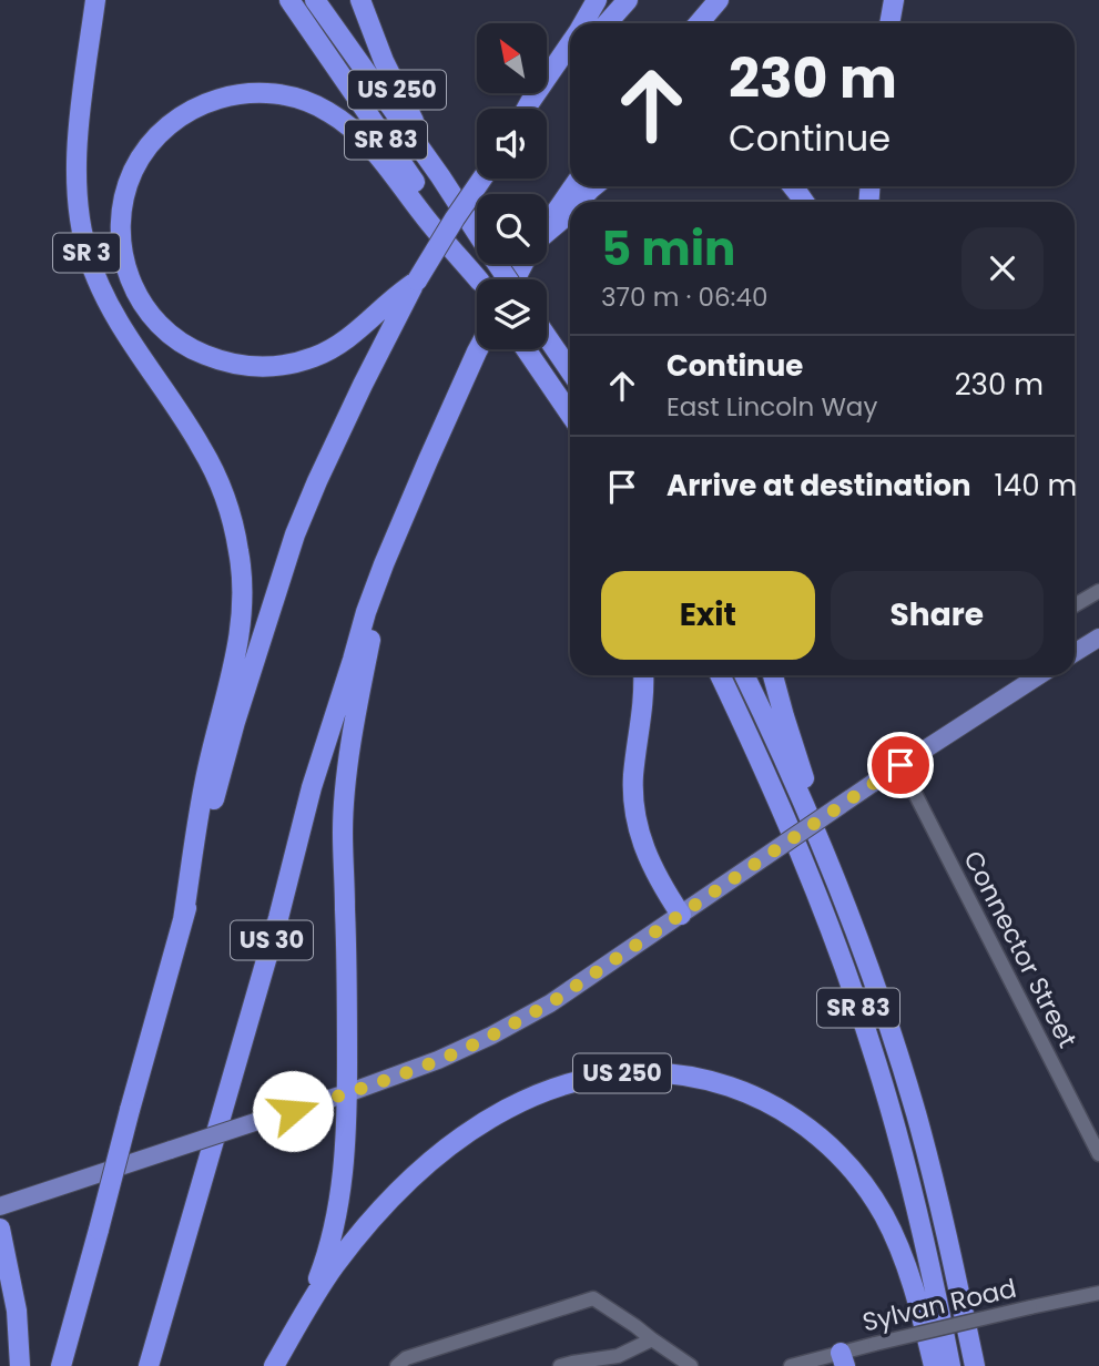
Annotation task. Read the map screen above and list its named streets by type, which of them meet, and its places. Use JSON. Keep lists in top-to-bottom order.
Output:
{
  "streets": {
    "highway": [
      "US 250",
      "SR 83",
      "SR 3",
      "US 30"
    ],
    "street": ["Connector Street", "Sylvan Road"]
  },
  "north": "top left",
  "page": {
    "turn": ["230 m", "Continue"],
    "heading": ["5 min", "370 m · 06:40"],
    "list": [
      {
        "name": "Continue",
        "note": "East Lincoln Way",
        "value": "230 m"
      },
      {
        "name": "Arrive at destination",
        "value": "140 m"
      }
    ],
    "buttons": ["Exit", "Share"]
  }
}
